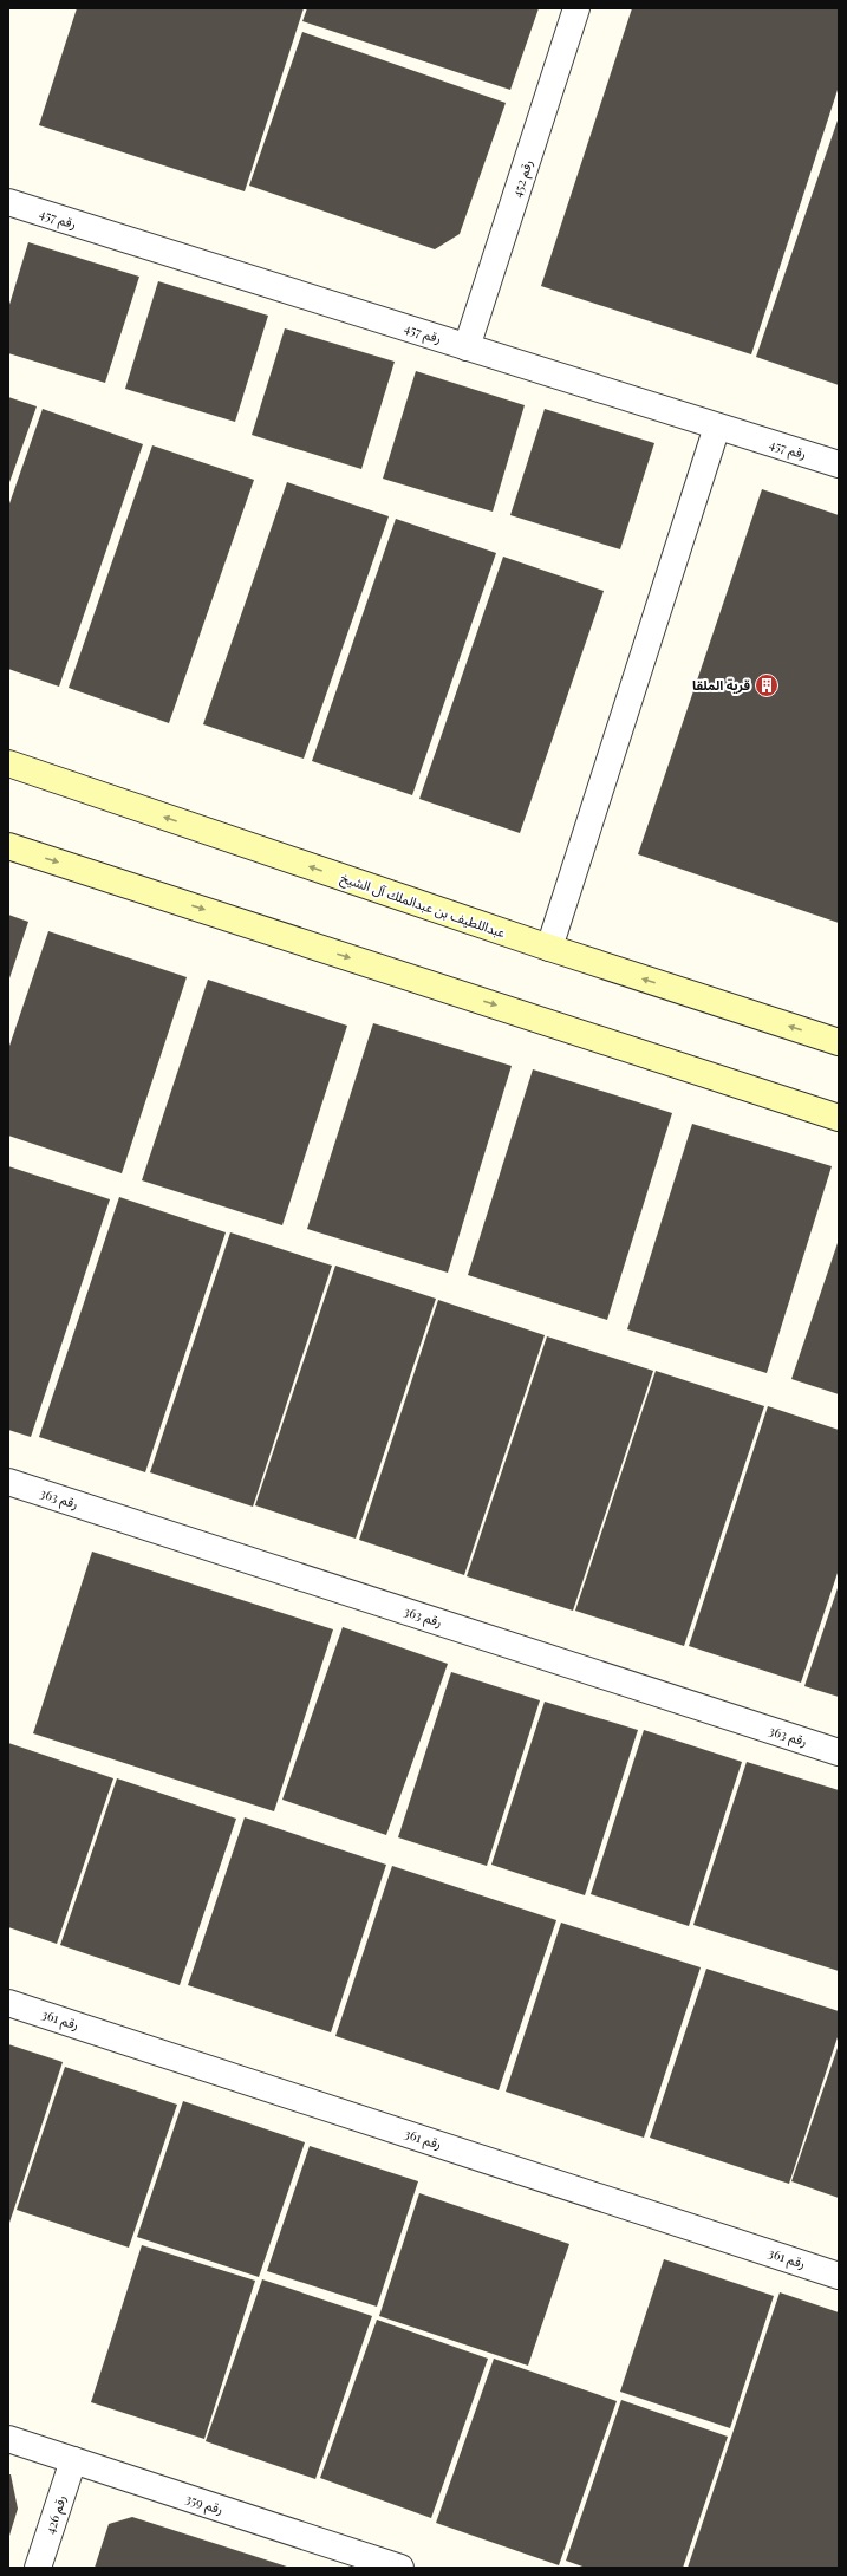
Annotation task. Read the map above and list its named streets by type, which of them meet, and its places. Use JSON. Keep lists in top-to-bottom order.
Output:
{
  "streets": {
    "street": [
      "رقم 452",
      "رقم 457",
      "عبداللطيف بن عبدالملك آل الشيخ",
      "رقم 363",
      "رقم 361",
      "رقم 359",
      "رقم 426"
    ]
  },
  "crossings": [
    ["رقم 452", "رقم 457"],
    ["رقم 359", "رقم 426"]
  ],
  "places": {
    "building": ["قرية الملقا"]
  }
}
